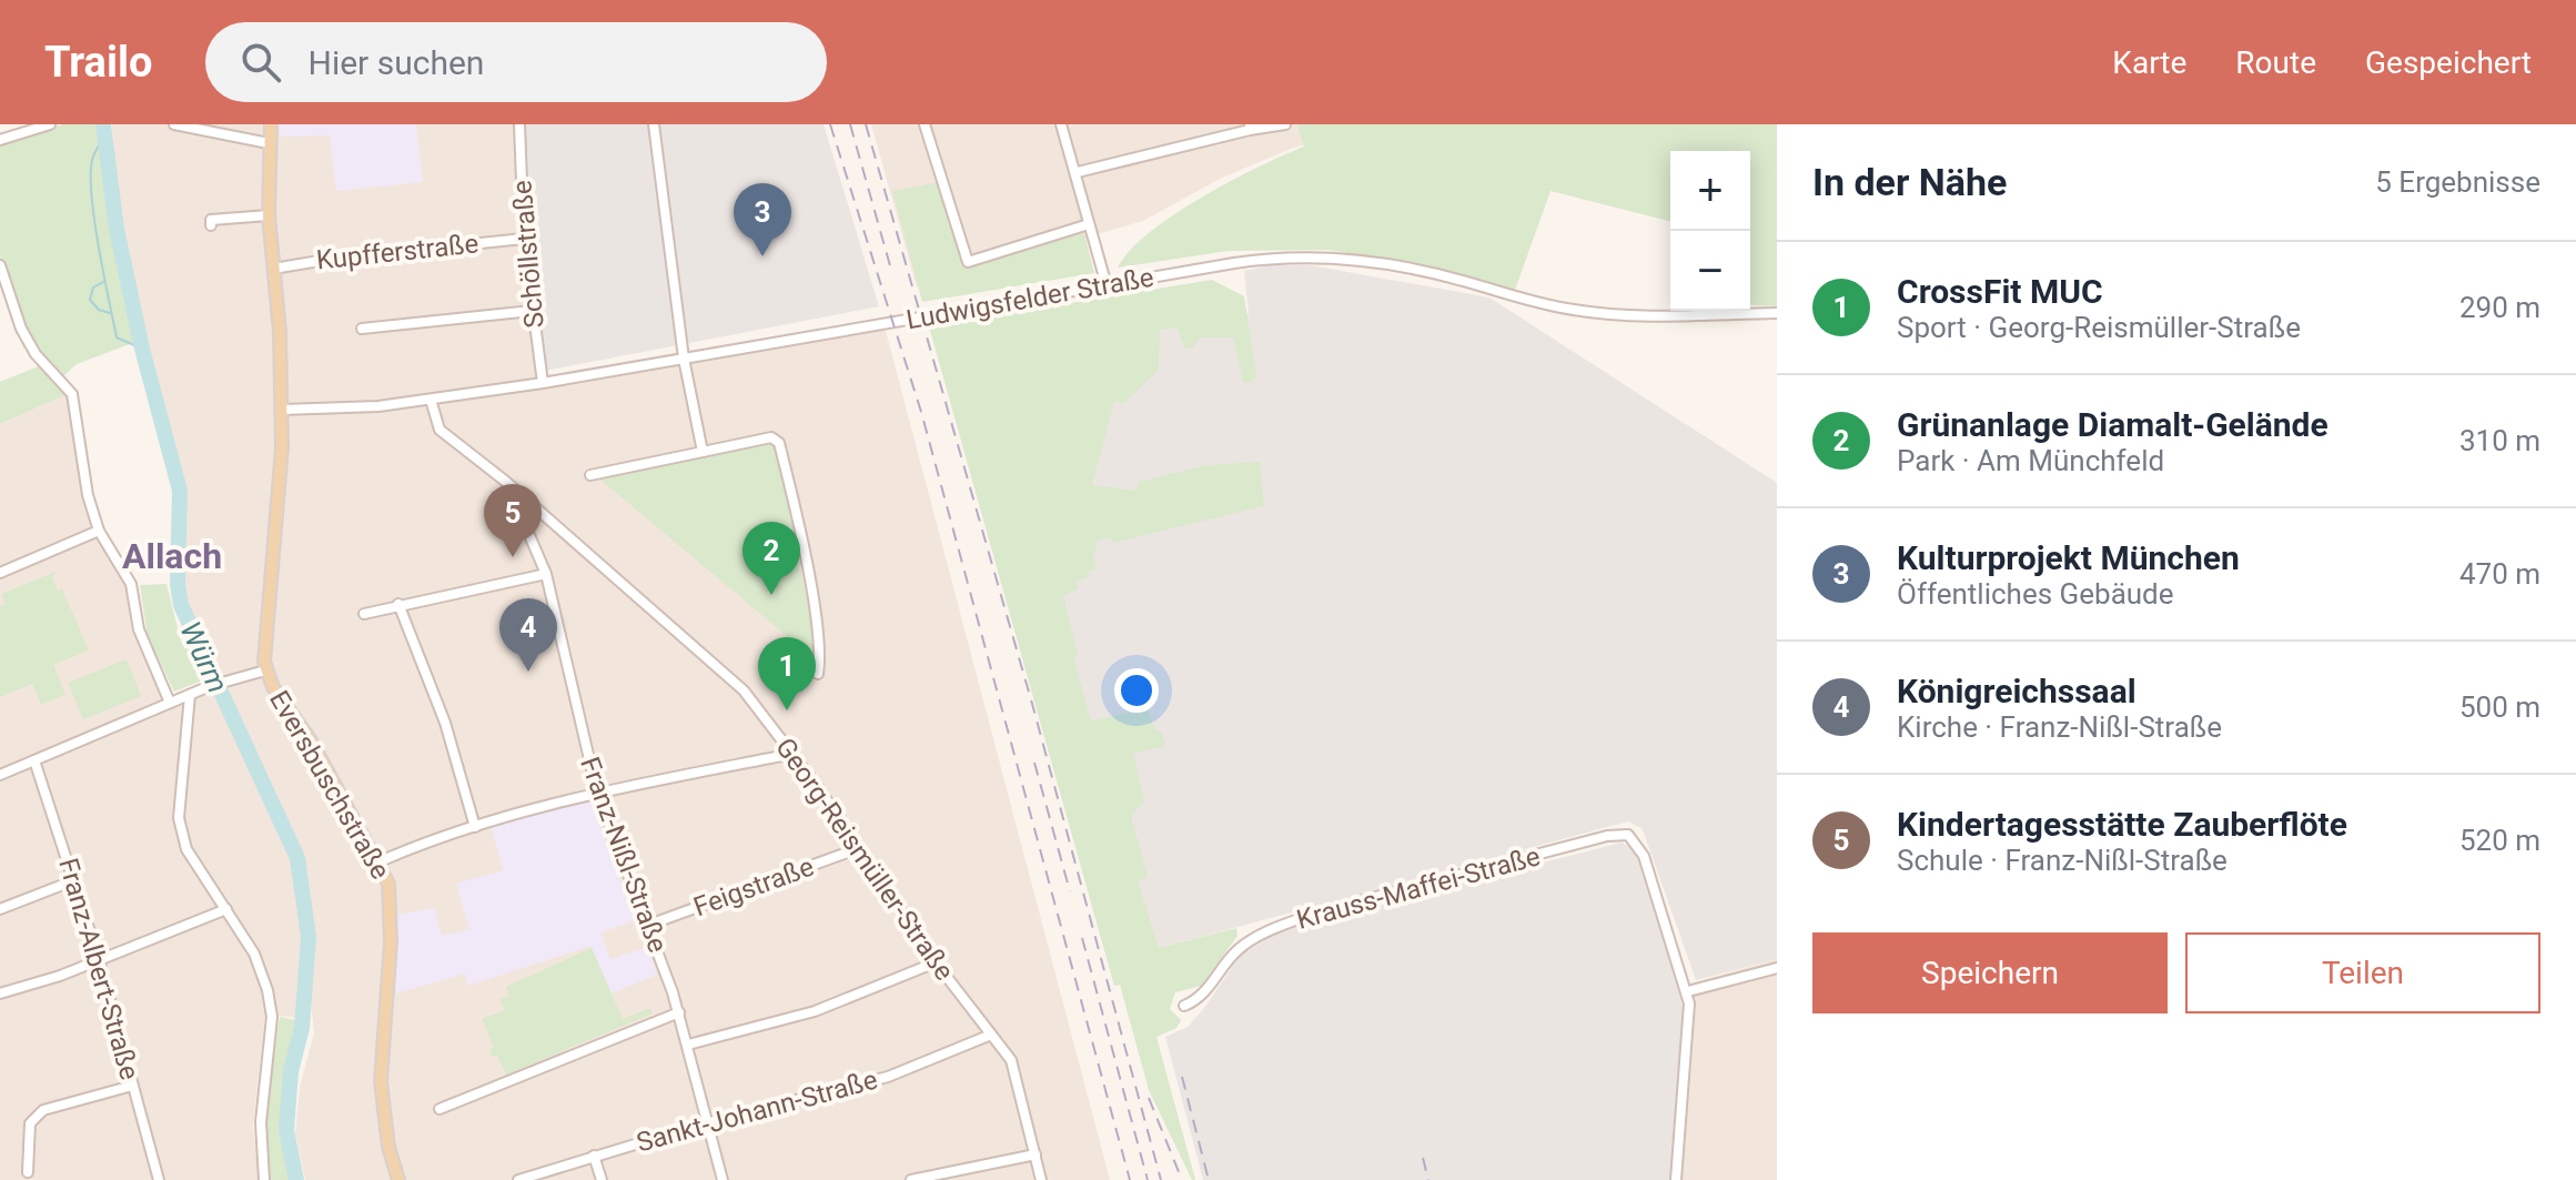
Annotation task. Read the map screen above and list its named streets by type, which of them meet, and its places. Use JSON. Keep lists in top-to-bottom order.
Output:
{
  "streets": {
    "main road": ["Eversbuschstraße"],
    "street": [
      "Kupfferstraße",
      "Schöllstraße",
      "Ludwigsfelder Straße",
      "Franz-Nißl-Straße",
      "Georg-Reismüller-Straße",
      "Feigstraße",
      "Krauss-Maffei-Straße",
      "Franz-Albert-Straße",
      "Sankt-Johann-Straße"
    ]
  },
  "crossings": [
    ["Kupfferstraße", "Schöllstraße"],
    ["Kupfferstraße", "Eversbuschstraße"],
    ["Schöllstraße", "Ludwigsfelder Straße"],
    ["Ludwigsfelder Straße", "Eversbuschstraße"],
    ["Ludwigsfelder Straße", "Georg-Reismüller-Straße"],
    ["Franz-Nißl-Straße", "Georg-Reismüller-Straße"],
    ["Franz-Nißl-Straße", "Feigstraße"],
    ["Franz-Nißl-Straße", "Sankt-Johann-Straße"],
    ["Georg-Reismüller-Straße", "Feigstraße"],
    ["Georg-Reismüller-Straße", "Sankt-Johann-Straße"]
  ],
  "districts": ["Allach"],
  "water": ["Würm"],
  "page": {
    "header": "Trailo",
    "search": "Hier suchen",
    "nav": ["Karte", "Route", "Gespeichert"],
    "heading": ["In der Nähe", "5 Ergebnisse"],
    "map_buttons": ["+", "−"],
    "pins": [
      "3",
      "5",
      "2",
      "4",
      "1"
    ],
    "list": [
      {
        "mark": "1",
        "name": "CrossFit MUC",
        "note": "Sport · Georg-Reismüller-Straße",
        "value": "290 m"
      },
      {
        "mark": "2",
        "name": "Grünanlage Diamalt-Gelände",
        "note": "Park · Am Münchfeld",
        "value": "310 m"
      },
      {
        "mark": "3",
        "name": "Kulturprojekt München",
        "note": "Öffentliches Gebäude",
        "value": "470 m"
      },
      {
        "mark": "4",
        "name": "Königreichssaal",
        "note": "Kirche · Franz-Nißl-Straße",
        "value": "500 m"
      },
      {
        "mark": "5",
        "name": "Kindertagesstätte Zauberflöte",
        "note": "Schule · Franz-Nißl-Straße",
        "value": "520 m"
      }
    ],
    "buttons": ["Speichern", "Teilen"]
  }
}
